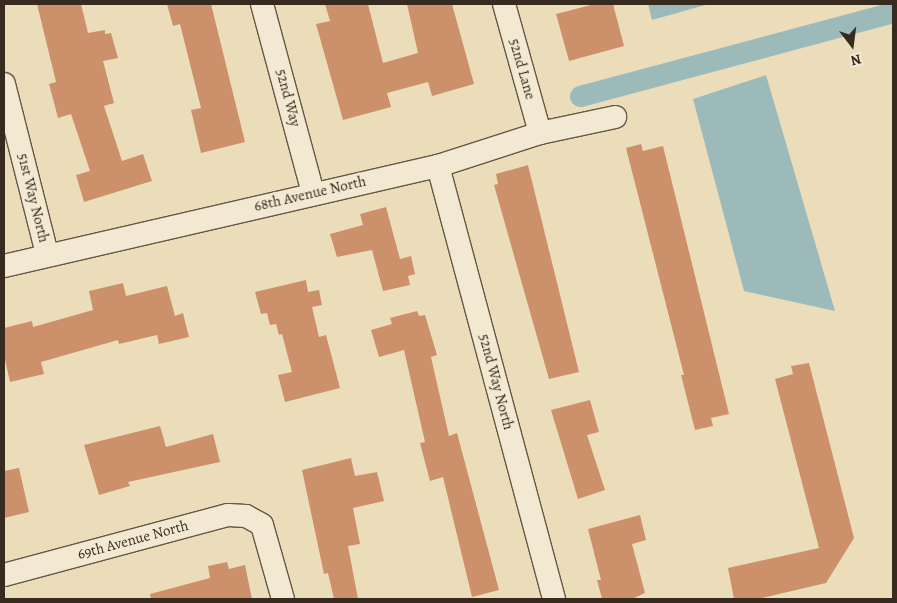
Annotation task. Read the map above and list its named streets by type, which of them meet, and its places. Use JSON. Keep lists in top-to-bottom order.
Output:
{
  "streets": {
    "street": [
      "52nd Lane",
      "52nd Way",
      "68th Avenue North",
      "51st Way North",
      "52nd Way North",
      "69th Avenue North"
    ]
  },
  "crossings": [
    ["52nd Lane", "68th Avenue North"],
    ["52nd Way", "68th Avenue North"],
    ["68th Avenue North", "51st Way North"],
    ["68th Avenue North", "52nd Way North"]
  ],
  "north": "bottom"
}
